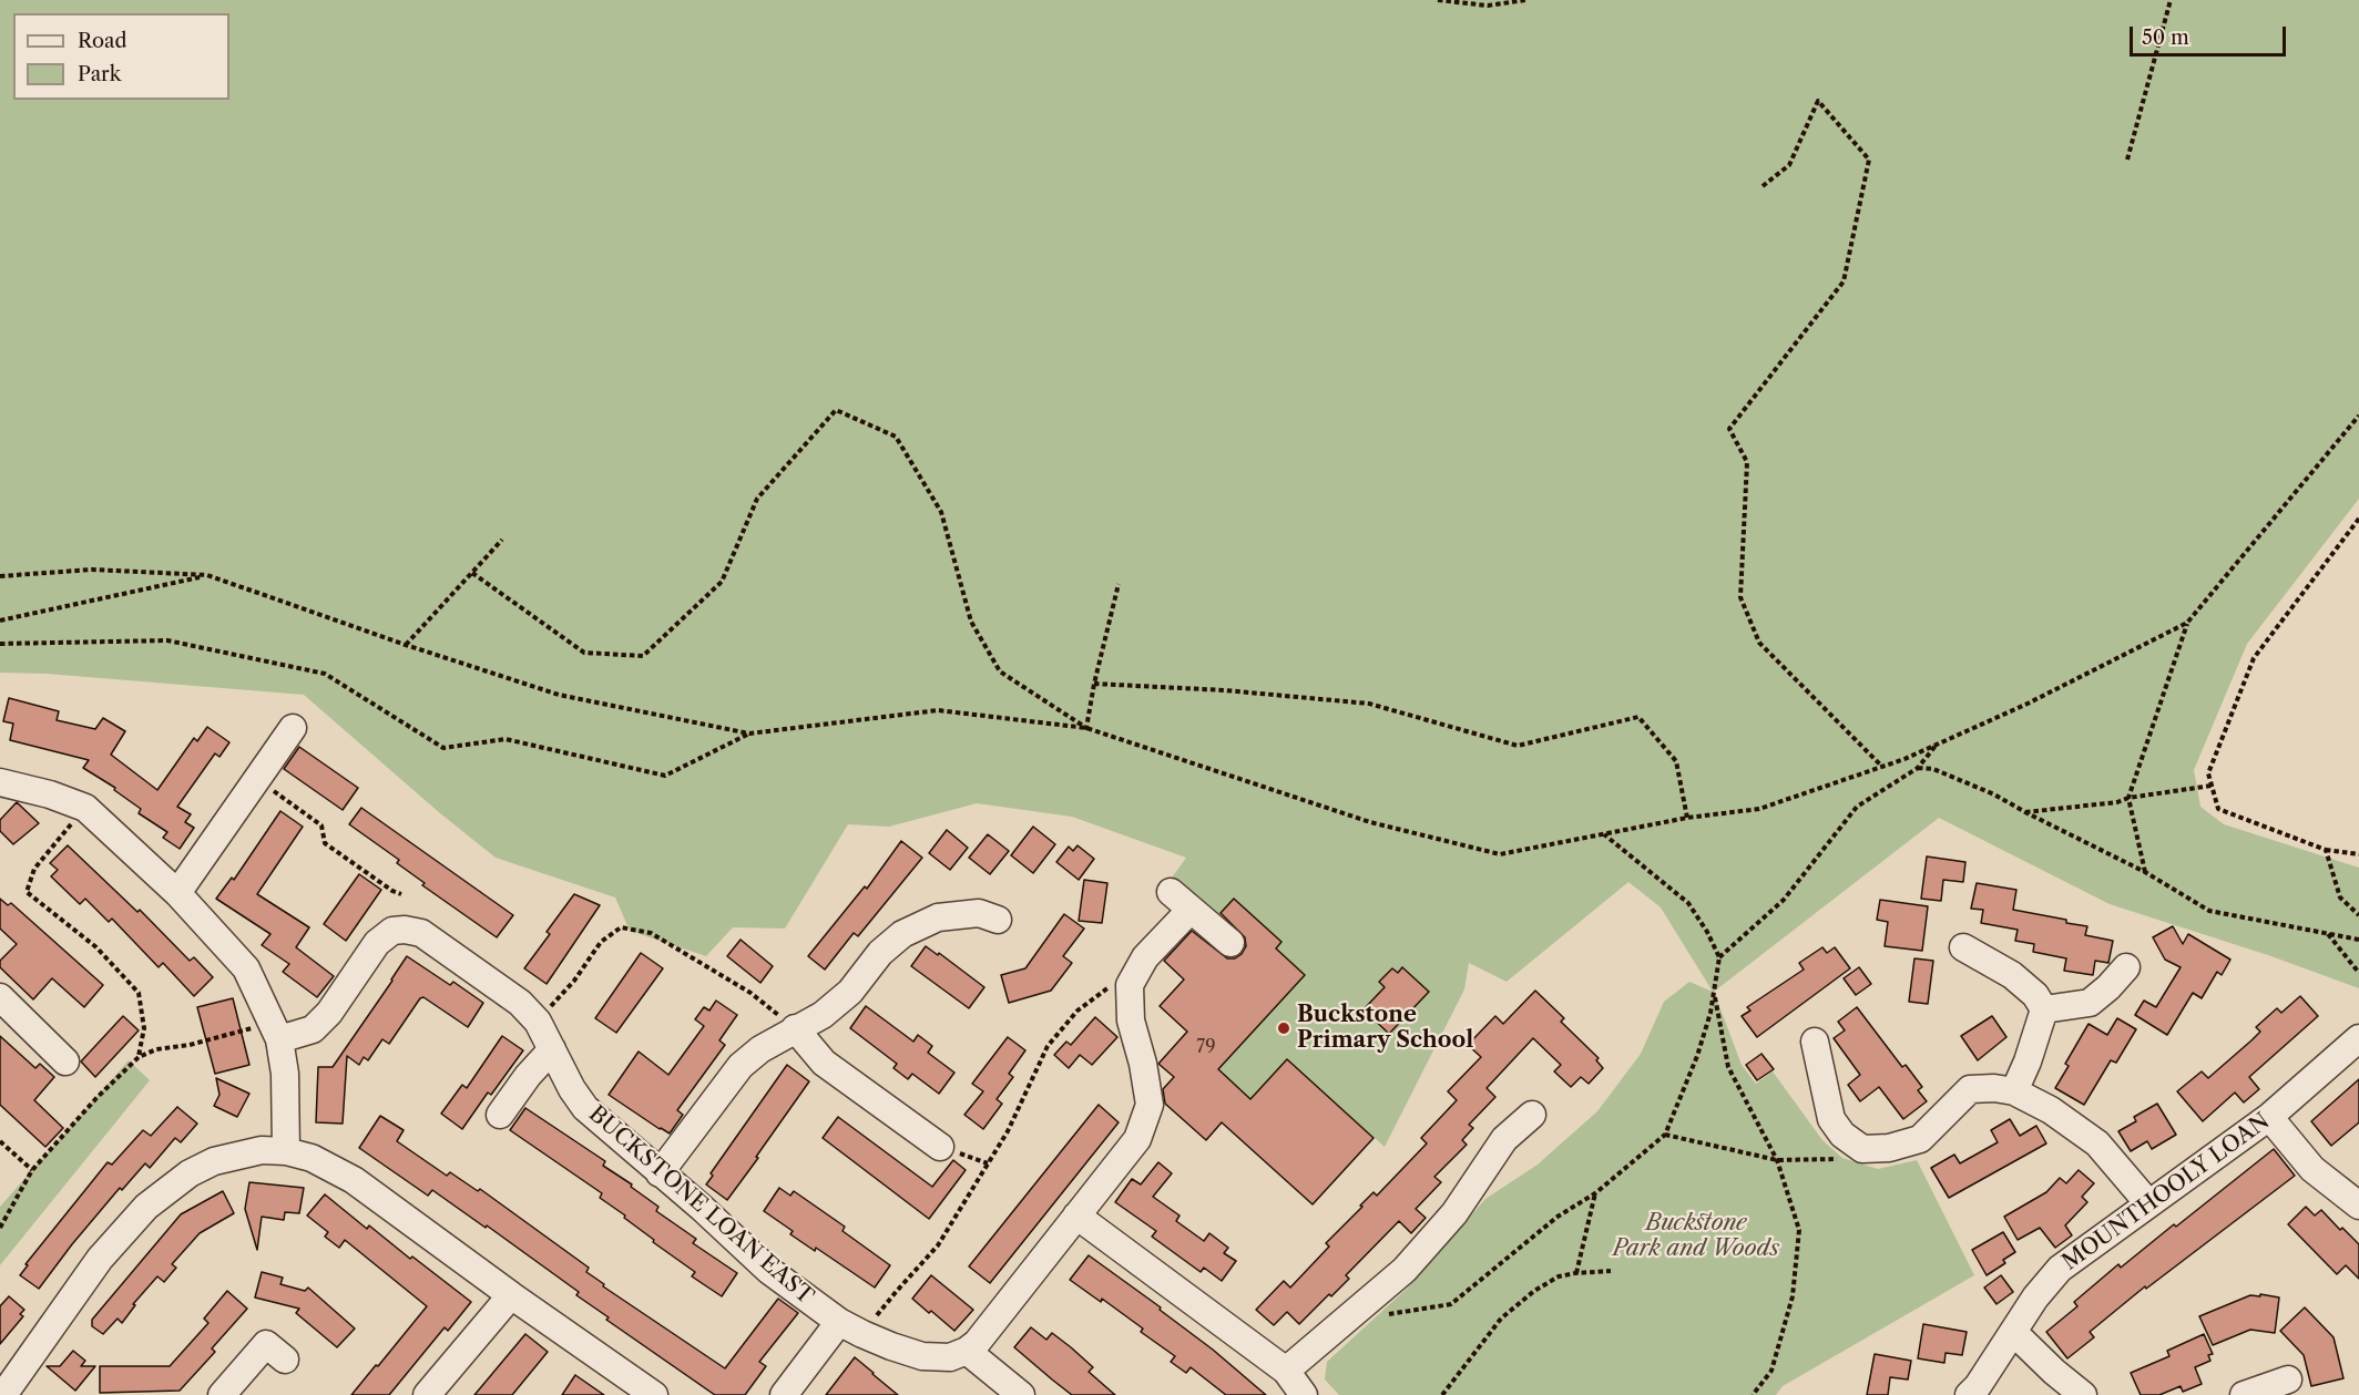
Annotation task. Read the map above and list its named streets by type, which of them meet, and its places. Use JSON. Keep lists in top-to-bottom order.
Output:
{
  "streets": {
    "street": ["MOUNTHOOLY LOAN", "BUCKSTONE LOAN EAST"]
  },
  "parks": ["Buckstone Park and Woods"],
  "places": ["Buckstone Primary School"],
  "house_numbers": ["79"],
  "legend": ["Road", "Park"],
  "scale_bar": "50 m"
}
